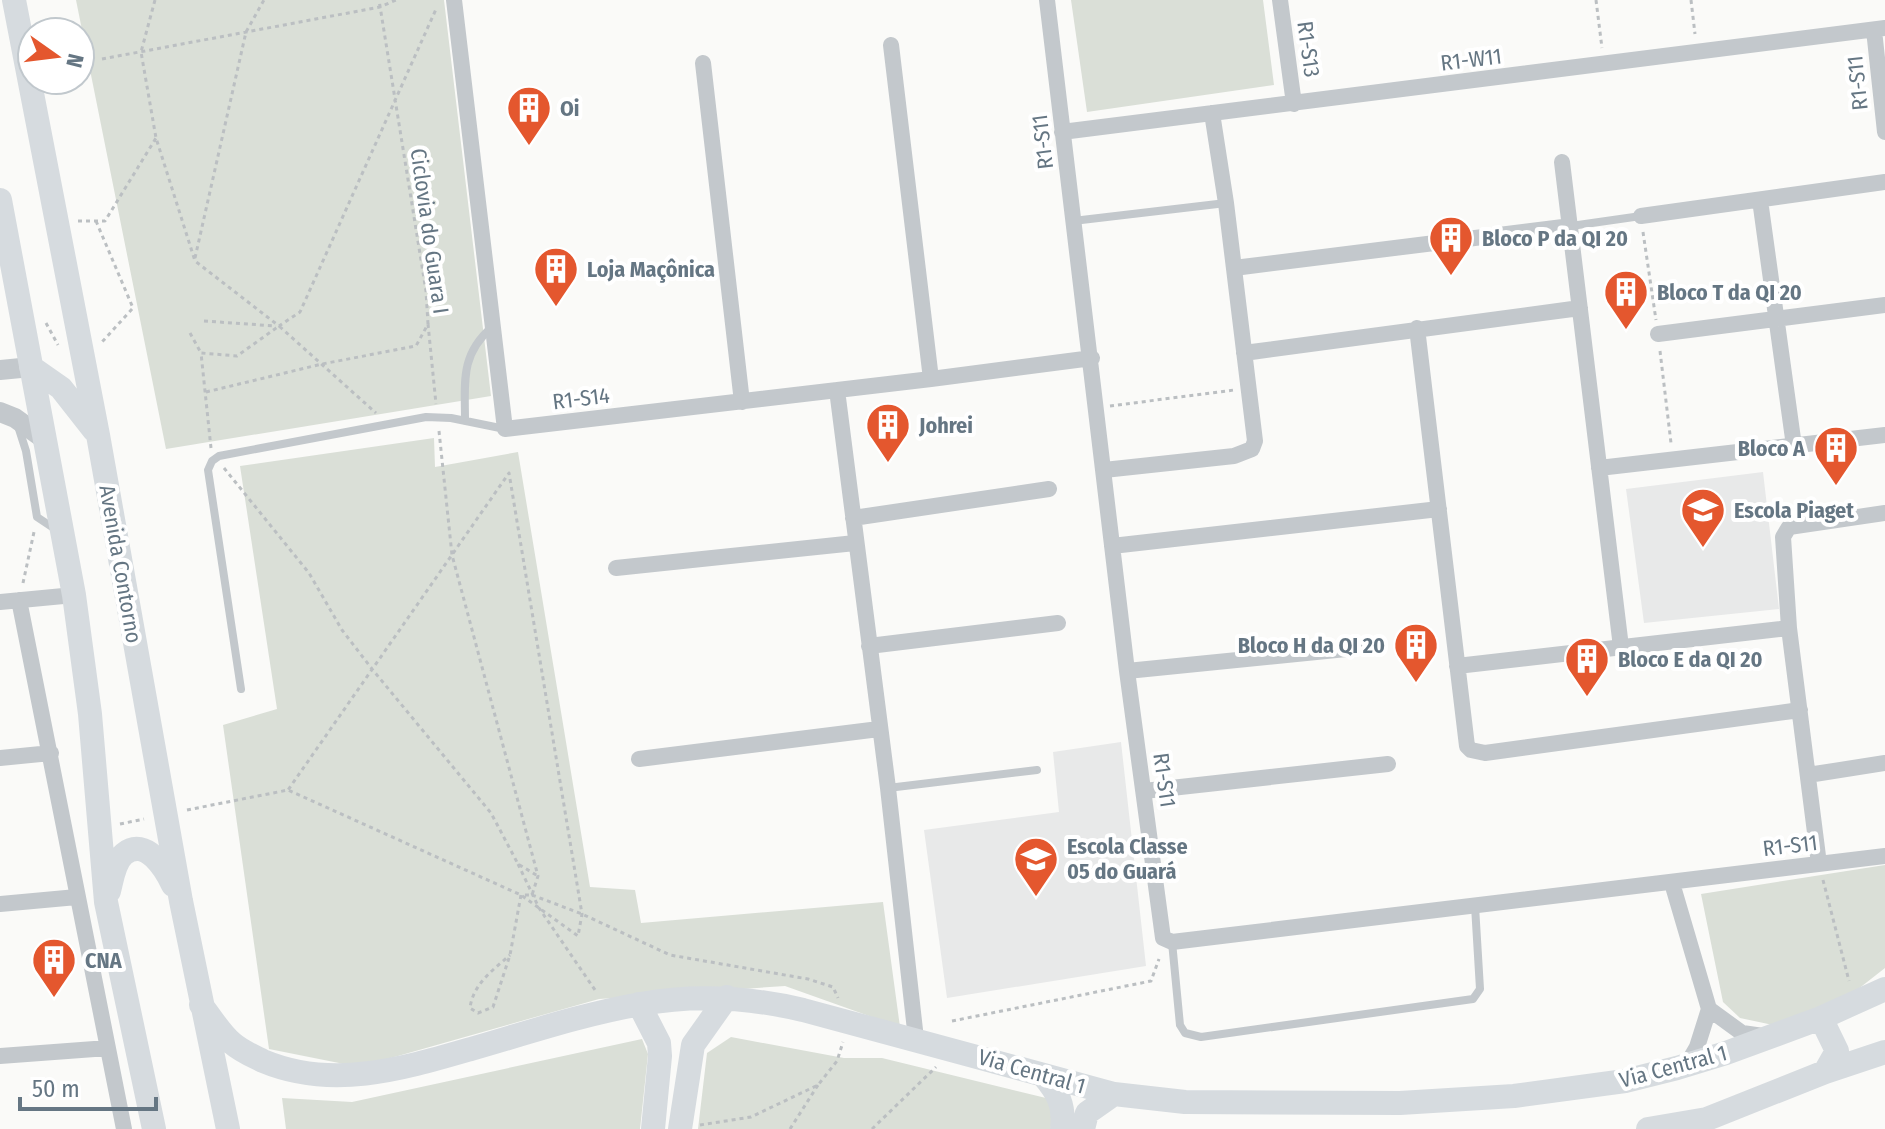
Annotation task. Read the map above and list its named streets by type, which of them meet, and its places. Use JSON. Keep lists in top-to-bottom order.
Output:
{
  "streets": {
    "main road": ["Avenida Contorno", "Via Central 1"],
    "street": [
      "R1-S13",
      "R1-W11",
      "R1-S11",
      "R1-S14"
    ],
    "path": ["Ciclovia do Guara I"]
  },
  "crossings": [
    ["R1-S13", "R1-W11"],
    ["R1-W11", "R1-S11"],
    ["R1-S11", "R1-S14"],
    ["Avenida Contorno", "Via Central 1"]
  ],
  "places": {
    "building": [
      "Oi",
      "Bloco P da QI 20",
      "Loja Maçônica",
      "Bloco T da QI 20",
      "Johrei",
      "Bloco A",
      "Bloco H da QI 20",
      "Bloco E da QI 20",
      "CNA"
    ],
    "school or university": ["Escola Piaget", "Escola Classe 05 do Guará"]
  },
  "scale_bar": "50 m",
  "north": "right"
}
